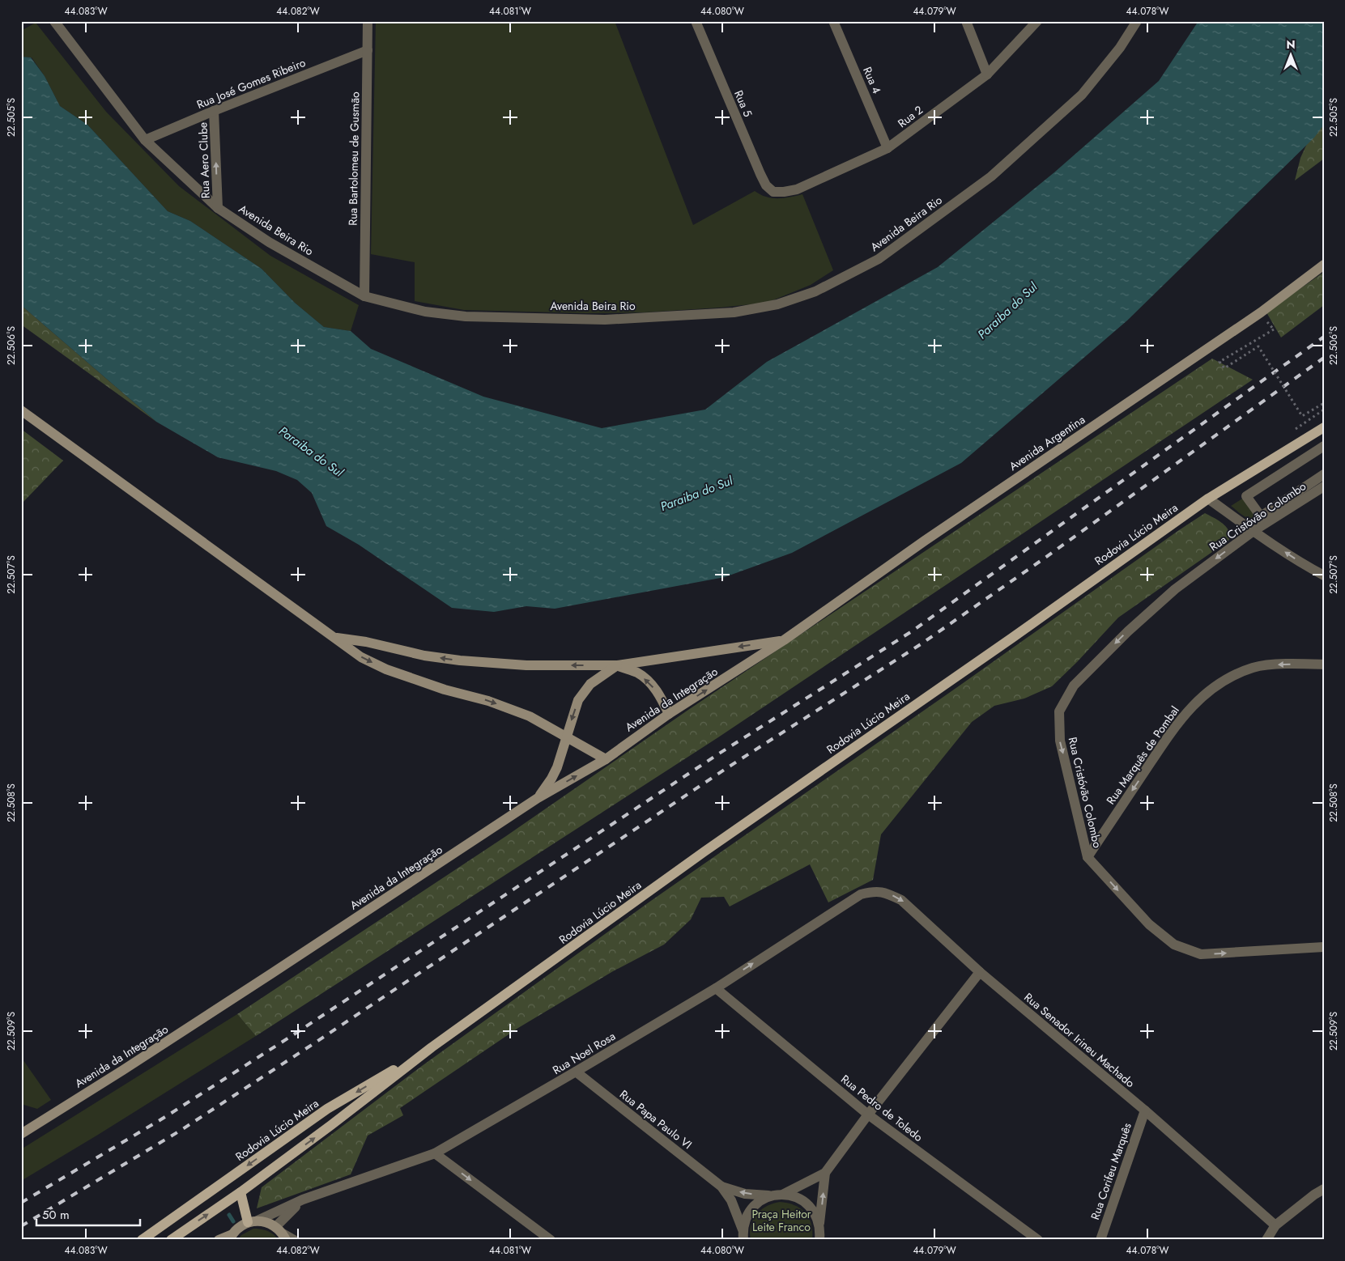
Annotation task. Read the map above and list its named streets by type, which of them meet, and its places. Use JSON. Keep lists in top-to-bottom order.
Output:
{
  "streets": {
    "main road": ["Rodovia Lúcio Meira"],
    "street": [
      "Rua 4",
      "Rua José Gomes Ribeiro",
      "Rua 5",
      "Rua 2",
      "Rua Bartolomeu de Gusmão",
      "Rua Aero Clube",
      "Avenida Beira Rio",
      "Avenida Argentina",
      "Rua Cristóvão Colombo",
      "Avenida da Integração",
      "Rua Marquês de Pombal",
      "Rua Senador Irineu Machado",
      "Rua Noel Rosa",
      "Rua Pedro de Toledo",
      "Rua Papa Paulo VI",
      "Rua Corifeu Marquês"
    ]
  },
  "crossings": [
    ["Rua 4", "Rua 2"],
    ["Rua José Gomes Ribeiro", "Rua Bartolomeu de Gusmão"],
    ["Rua José Gomes Ribeiro", "Rua Aero Clube"],
    ["Rua José Gomes Ribeiro", "Avenida Beira Rio"],
    ["Rua 5", "Rua 2"],
    ["Rua Bartolomeu de Gusmão", "Avenida Beira Rio"],
    ["Rua Aero Clube", "Avenida Beira Rio"],
    ["Avenida Argentina", "Avenida da Integração"],
    ["Rua Cristóvão Colombo", "Rua Marquês de Pombal"],
    ["Rua Senador Irineu Machado", "Rua Noel Rosa"],
    ["Rua Senador Irineu Machado", "Rua Corifeu Marquês"],
    ["Rua Noel Rosa", "Rua Pedro de Toledo"],
    ["Rua Noel Rosa", "Rua Papa Paulo VI"]
  ],
  "one_way": ["Rua Aero Clube", "Rua Marquês de Pombal"],
  "water": ["Paraiba do Sul"],
  "parks": ["Praça Heitor Leite Franco"],
  "scale_bar": "50 m",
  "north": "top",
  "coordinates": [
    "44.083°W",
    "44.082°W",
    "44.081°W",
    "44.080°W",
    "44.079°W",
    "44.078°W",
    "22.505°S",
    "22.506°S",
    "22.507°S",
    "22.508°S",
    "22.509°S"
  ]
}
